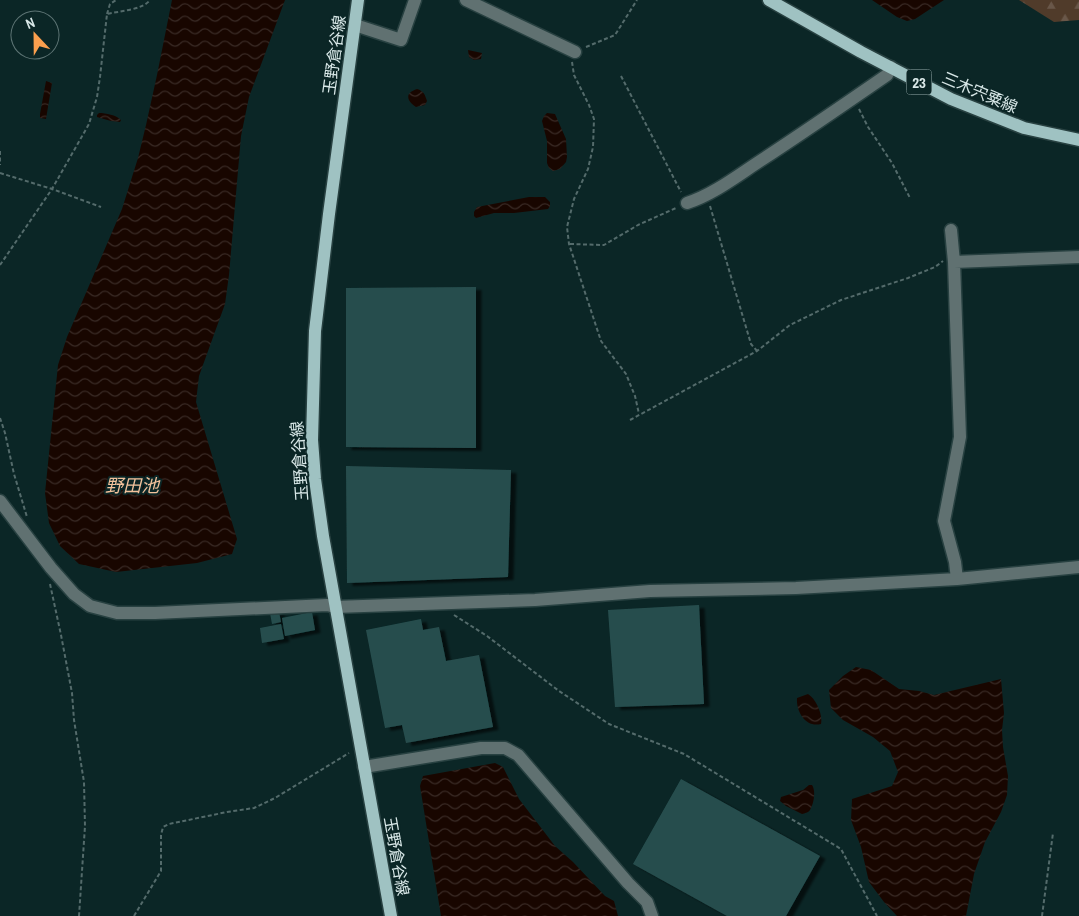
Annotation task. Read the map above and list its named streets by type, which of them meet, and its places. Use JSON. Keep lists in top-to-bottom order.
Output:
{
  "streets": {
    "main road": ["玉野倉谷線", "23", "三木宍粟線"]
  },
  "water": ["野田池"],
  "north": "top"
}
